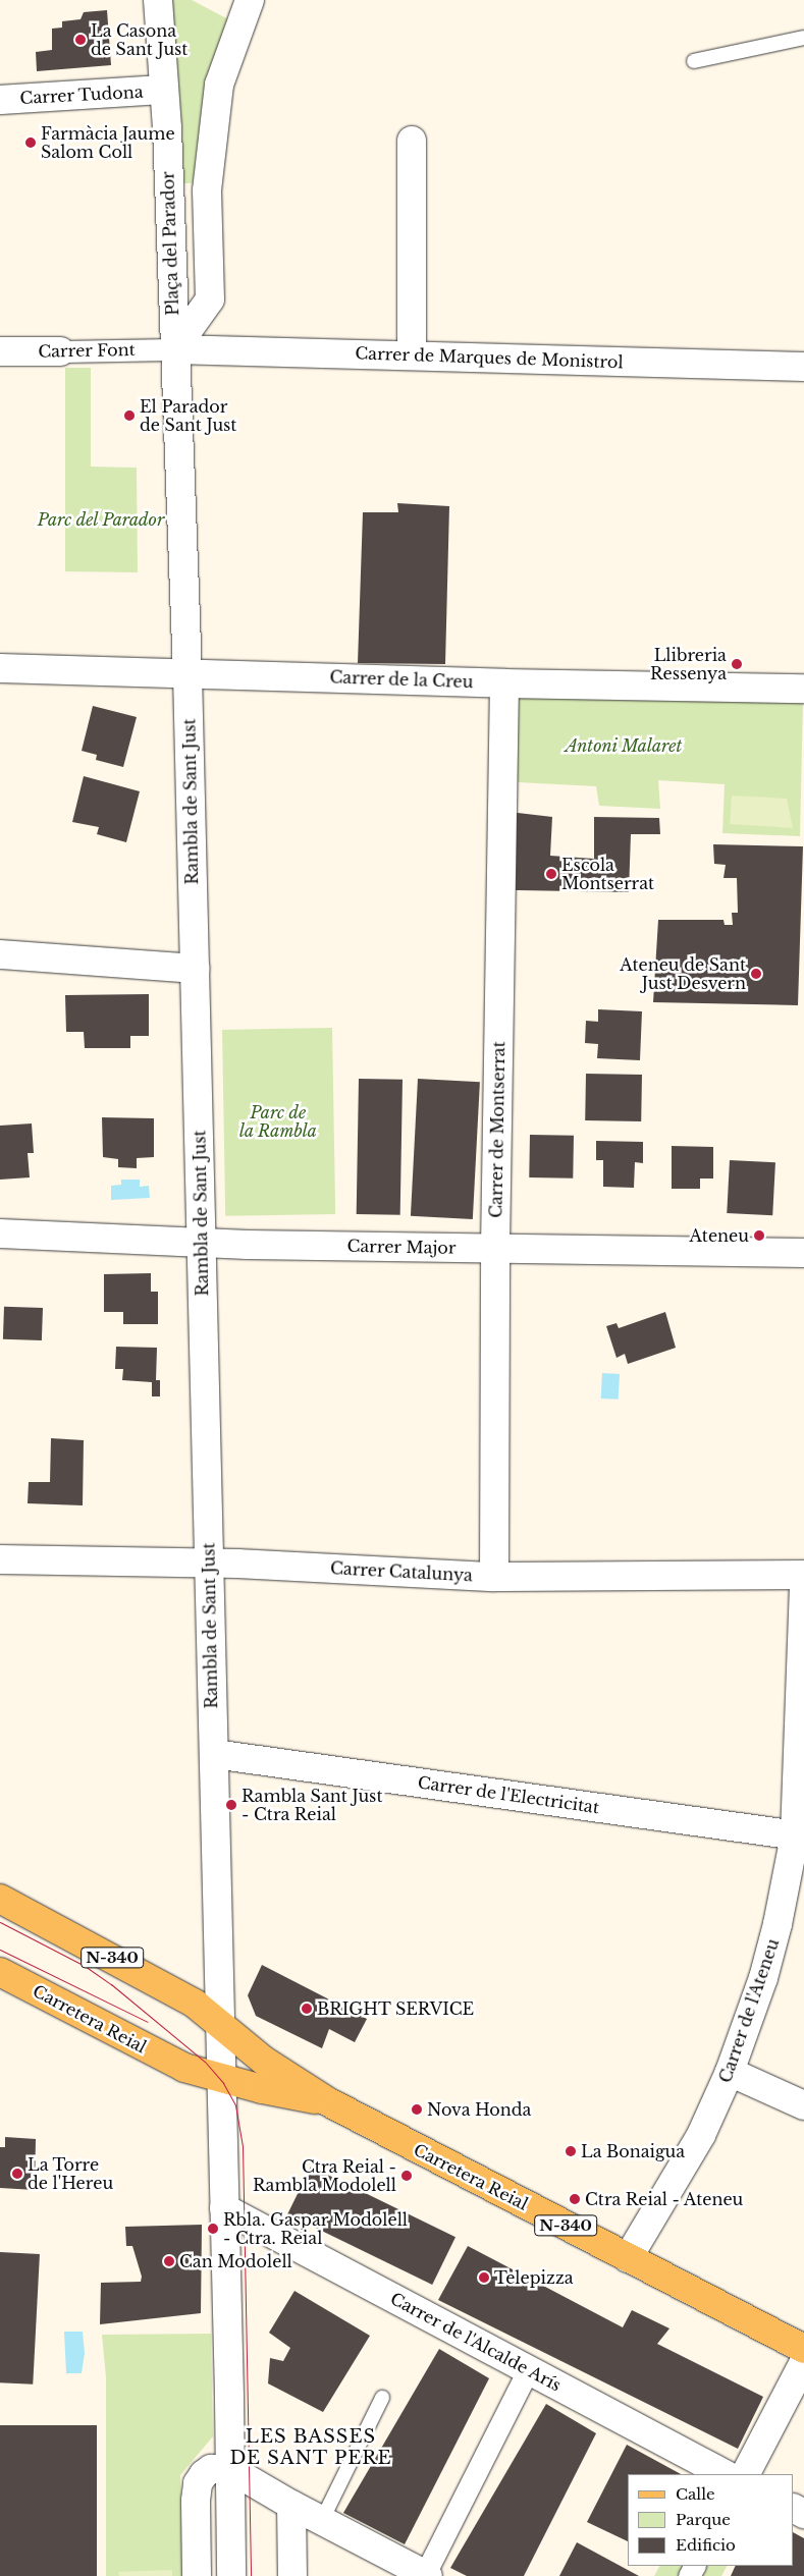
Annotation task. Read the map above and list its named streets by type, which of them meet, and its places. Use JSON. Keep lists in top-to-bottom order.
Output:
{
  "streets": {
    "main road": ["N-340", "Carretera Reial"],
    "street": [
      "Carrer Tudona",
      "Plaça del Parador",
      "Carrer Font",
      "Carrer de Marques de Monistrol",
      "Carrer de la Creu",
      "Rambla de Sant Just",
      "Carrer de Montserrat",
      "Carrer Major",
      "Carrer Catalunya",
      "Carrer de l'Electricitat",
      "Carrer de l'Ateneu",
      "Carrer de l'Alcalde Arís"
    ]
  },
  "crossings": [
    ["Carrer Tudona", "Plaça del Parador"],
    ["Plaça del Parador", "Carrer Font"],
    ["Plaça del Parador", "Carrer de Marques de Monistrol"],
    ["Plaça del Parador", "Rambla de Sant Just"],
    ["Carrer Font", "Carrer de Marques de Monistrol"],
    ["Carrer Font", "Rambla de Sant Just"],
    ["Carrer de Marques de Monistrol", "Rambla de Sant Just"],
    ["Carrer de la Creu", "Rambla de Sant Just"],
    ["Carrer de la Creu", "Carrer de Montserrat"],
    ["Rambla de Sant Just", "Carrer Major"],
    ["Rambla de Sant Just", "Carrer Catalunya"],
    ["Rambla de Sant Just", "Carrer de l'Electricitat"],
    ["Rambla de Sant Just", "Carretera Reial"],
    ["Rambla de Sant Just", "Carrer de l'Alcalde Arís"],
    ["Carrer de Montserrat", "Carrer Major"],
    ["Carrer de Montserrat", "Carrer Catalunya"],
    ["Carrer de l'Electricitat", "Carrer de l'Ateneu"],
    ["Carrer de l'Ateneu", "Carretera Reial"]
  ],
  "districts": ["LES BASSES DE SANT PERE"],
  "parks": ["Parc del Parador", "Antoni Malaret", "Parc de la Rambla"],
  "places": [
    "La Casona de Sant Just",
    "Farmàcia Jaume Salom Coll",
    "El Parador de Sant Just",
    "Llibreria Ressenya",
    "Escola Montserrat",
    "Ateneu de Sant Just Desvern",
    "Ateneu",
    "Rambla Sant Just - Ctra Reial",
    "BRIGHT SERVICE",
    "Nova Honda",
    "La Bonaigua",
    "La Torre de l'Hereu",
    "Ctra Reial - Rambla Modolell",
    "Ctra Reial - Ateneu",
    "Rbla. Gaspar Modolell - Ctra. Reial",
    "Can Modolell",
    "Telepizza"
  ],
  "legend": ["Calle", "Parque", "Edificio"]
}
